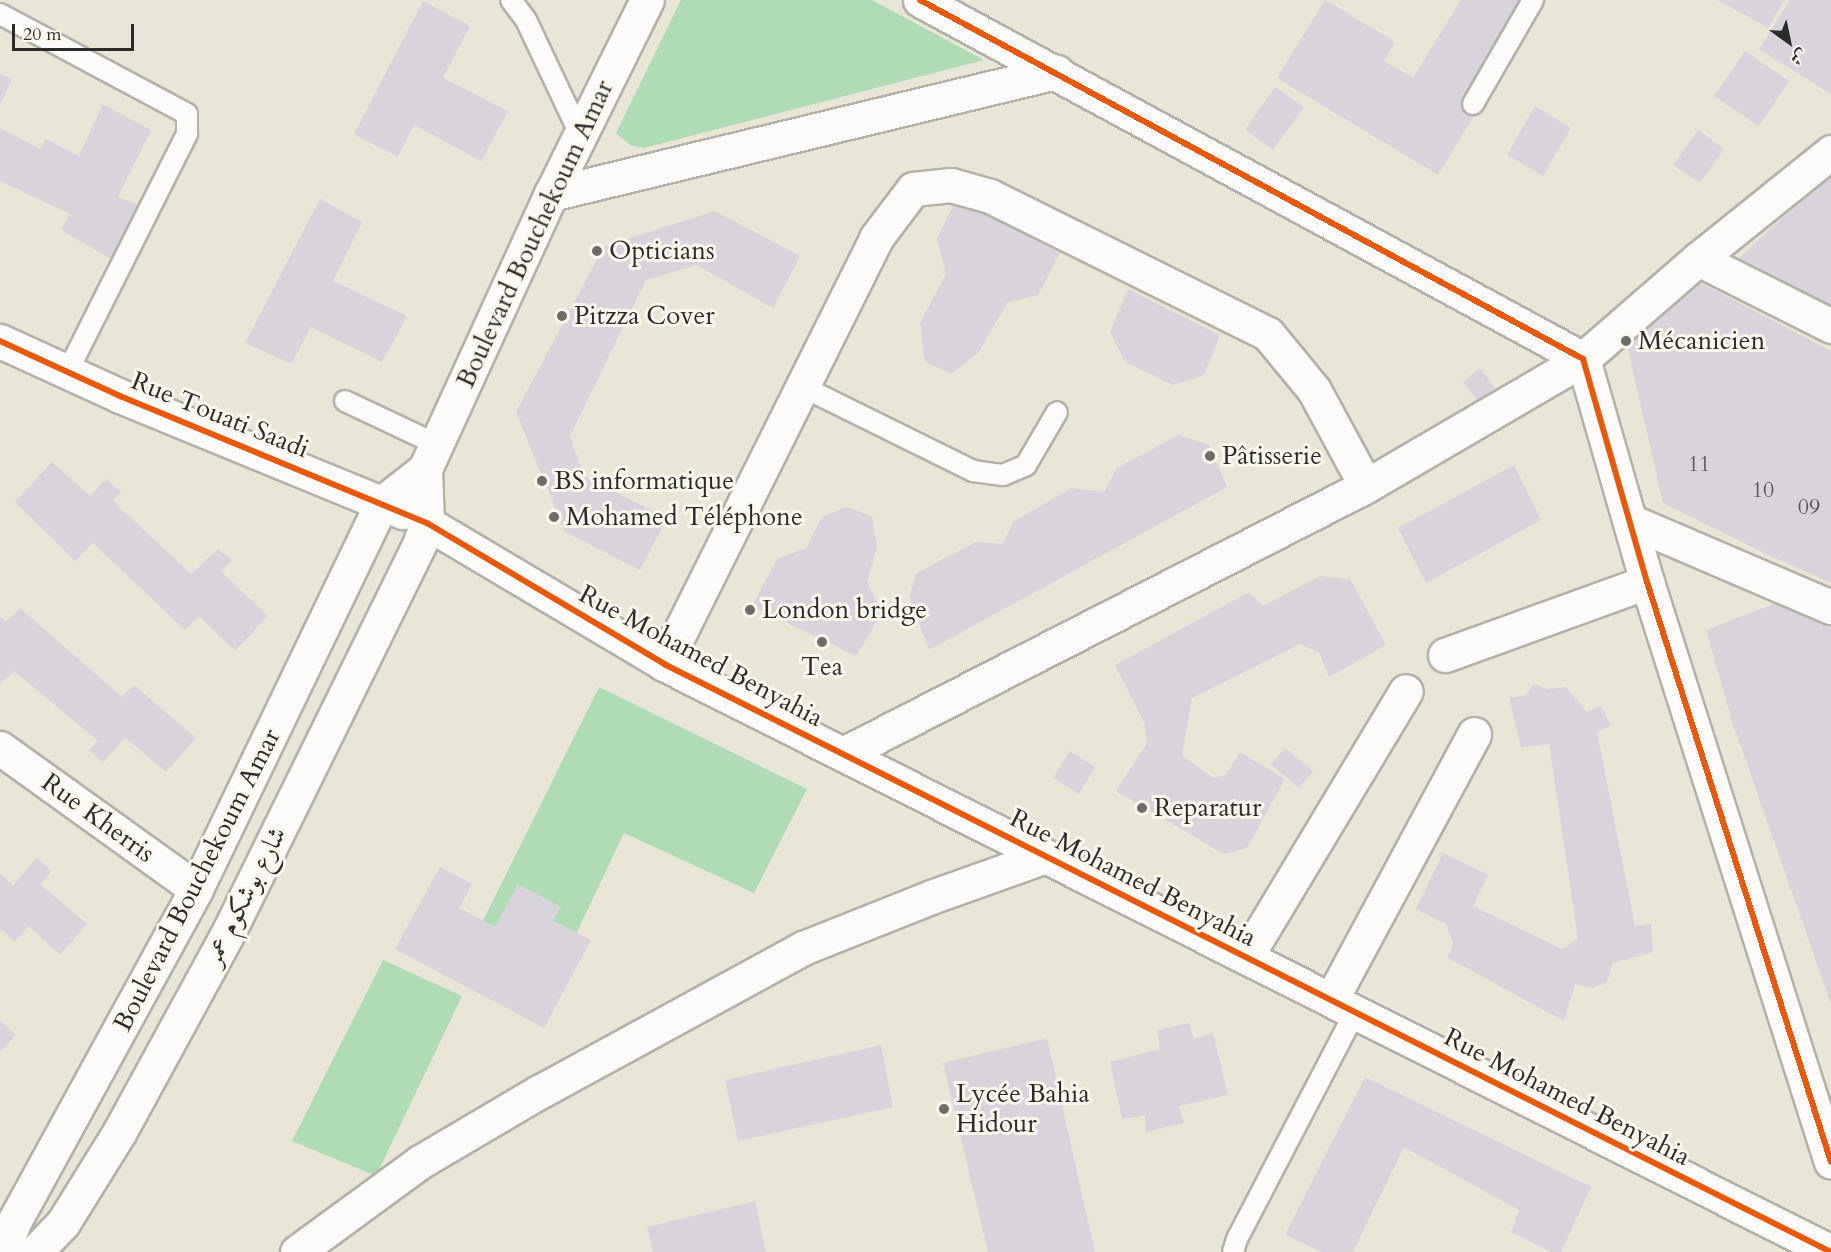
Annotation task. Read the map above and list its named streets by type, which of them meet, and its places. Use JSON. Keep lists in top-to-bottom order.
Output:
{
  "streets": {
    "street": [
      "Boulevard Bouchekoum Amar",
      "Rue Touati Saadi",
      "Rue Mohamed Benyahia",
      "Rue Kherris",
      "شارع بوشكوم عمر"
    ]
  },
  "crossings": [
    ["Boulevard Bouchekoum Amar", "Rue Touati Saadi"],
    ["Boulevard Bouchekoum Amar", "Rue Kherris"],
    ["Rue Touati Saadi", "Rue Mohamed Benyahia"],
    ["Rue Touati Saadi", "شارع بوشكوم عمر"],
    ["Rue Mohamed Benyahia", "شارع بوشكوم عمر"]
  ],
  "places": [
    "Opticians",
    "Pitzza Cover",
    "Mécanicien",
    "Pâtisserie",
    "BS informatique",
    "Mohamed Téléphone",
    "London bridge",
    "Tea",
    "Reparatur",
    "Lycée Bahia Hidour"
  ],
  "house_numbers": ["11", "10", "09"],
  "scale_bar": "20 m",
  "north": "bottom right"
}
